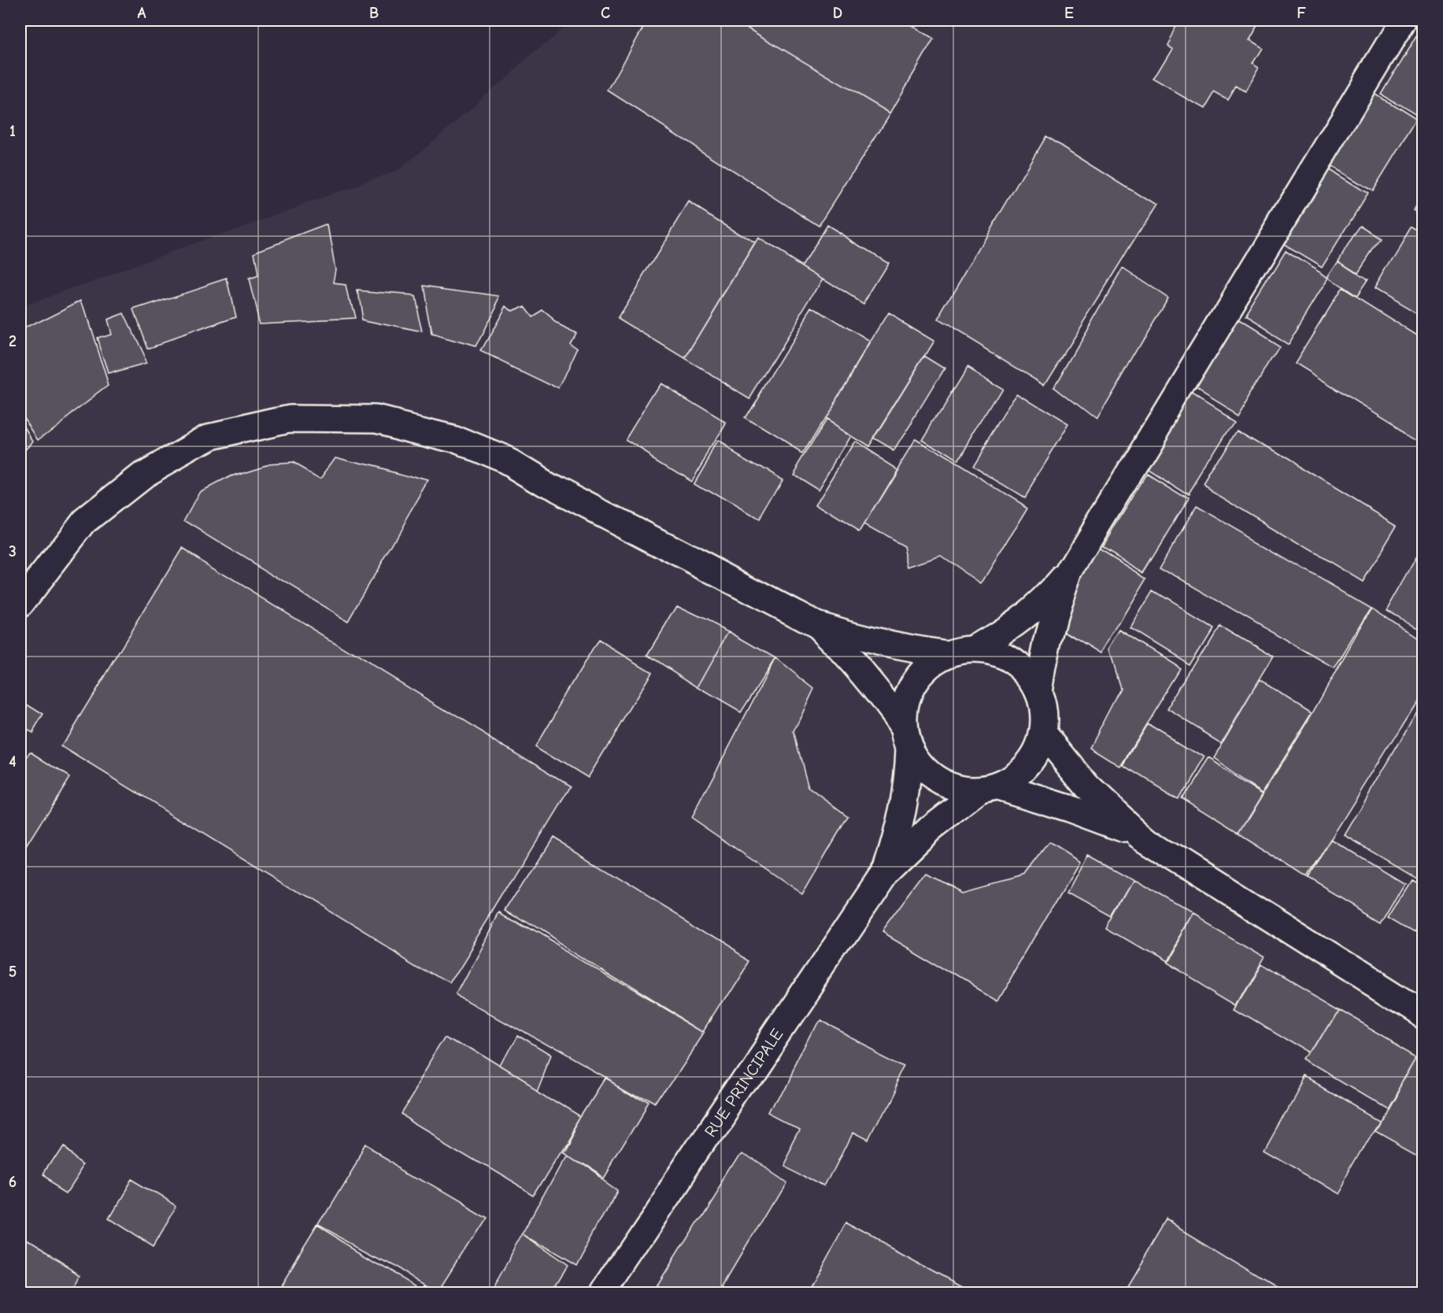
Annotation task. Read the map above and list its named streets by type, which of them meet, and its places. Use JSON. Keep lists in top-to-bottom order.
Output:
{
  "streets": {
    "street": ["RUE PRINCIPALE"]
  },
  "grid": {
    "columns": [
      "A",
      "B",
      "C",
      "D",
      "E",
      "F"
    ],
    "rows": [
      "1",
      "2",
      "3",
      "4",
      "5",
      "6"
    ]
  }
}
